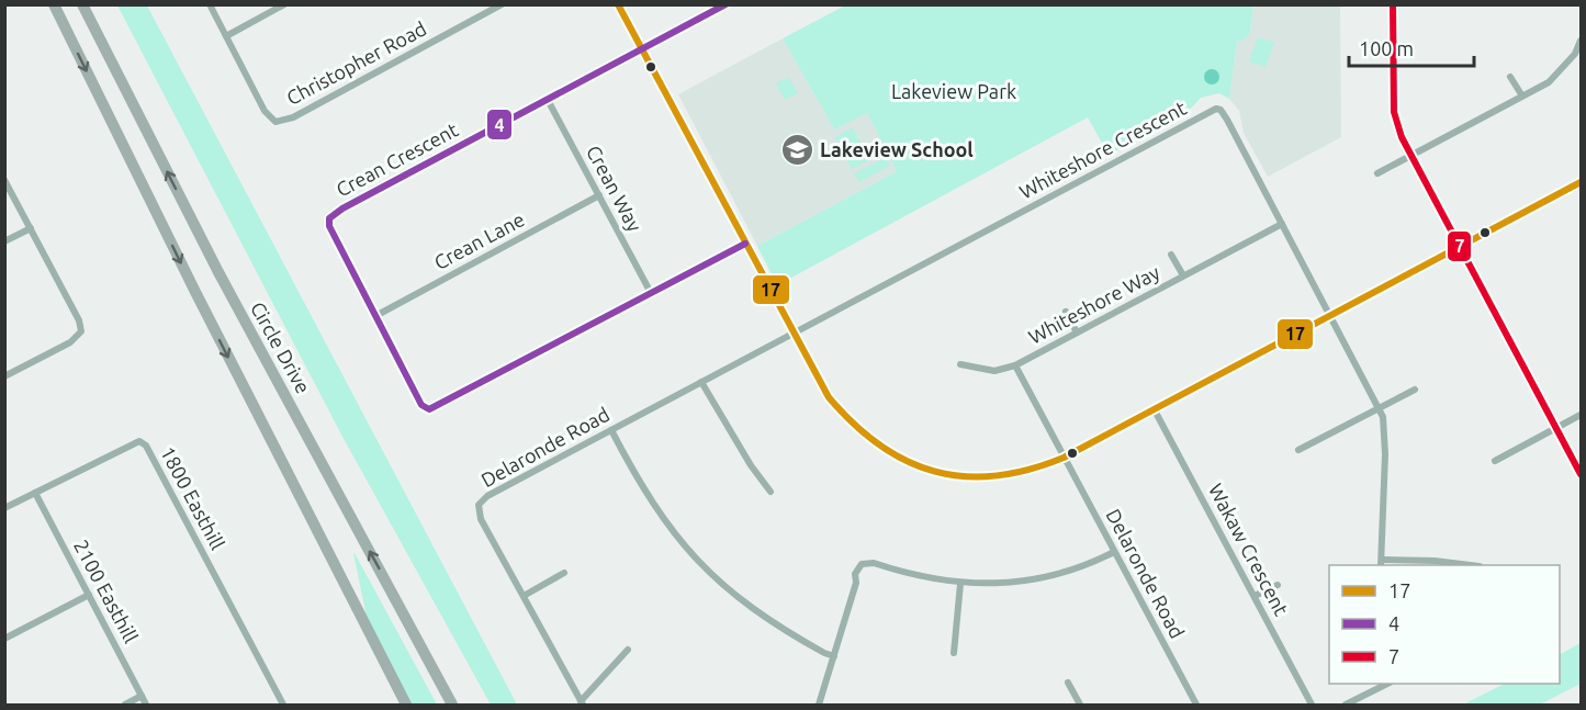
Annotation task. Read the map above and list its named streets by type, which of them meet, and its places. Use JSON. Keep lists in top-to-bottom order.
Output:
{
  "streets": {
    "highway": ["Circle Drive"],
    "street": [
      "Christopher Road",
      "Whiteshore Crescent",
      "Crean Crescent",
      "Crean Way",
      "Crean Lane",
      "Whiteshore Way",
      "Delaronde Road",
      "1800 Easthill",
      "Wakaw Crescent",
      "2100 Easthill"
    ]
  },
  "crossings": [
    ["Whiteshore Crescent", "Whiteshore Way"],
    ["Whiteshore Crescent", "Delaronde Road"],
    ["Crean Crescent", "Crean Way"],
    ["Crean Crescent", "Crean Lane"],
    ["Crean Way", "Crean Lane"],
    ["Whiteshore Way", "Delaronde Road"],
    ["1800 Easthill", "2100 Easthill"]
  ],
  "parks": ["Lakeview Park"],
  "places": {
    "school or university": ["Lakeview School"]
  },
  "lines": ["transit line 17", "transit line 4", "transit line 7"],
  "legend": ["17", "4", "7"],
  "scale_bar": "100 m"
}
